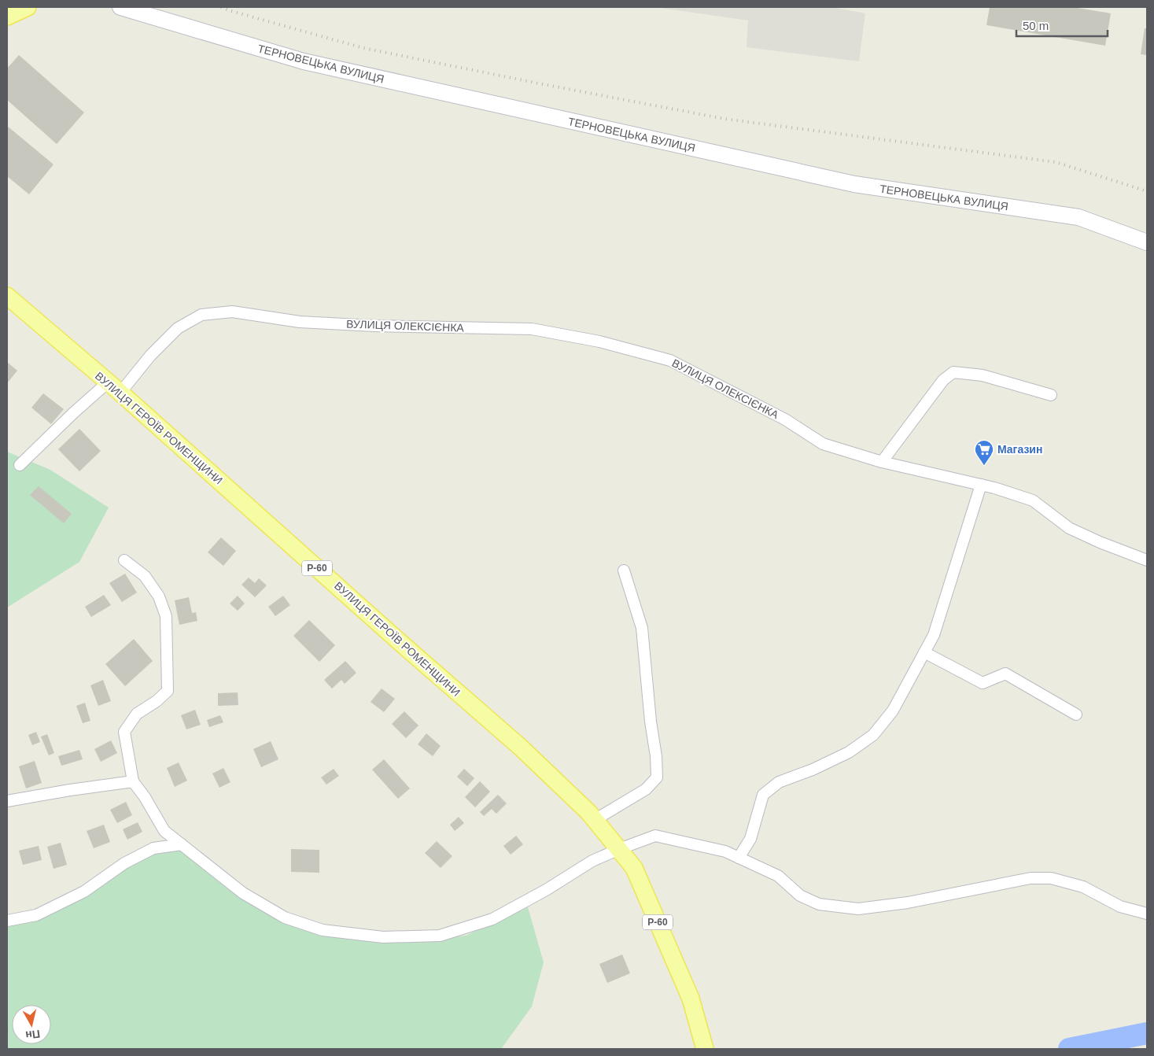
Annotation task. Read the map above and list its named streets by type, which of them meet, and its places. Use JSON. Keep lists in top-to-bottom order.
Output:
{
  "streets": {
    "main road": ["ТЕРНОВЕЦЬКА ВУЛИЦЯ", "ВУЛИЦЯ ГЕРОЇВ РОМЕНЩИНИ", "Р-60"],
    "street": ["ВУЛИЦЯ ОЛЕКСІЄНКА"]
  },
  "crossings": [
    ["ВУЛИЦЯ ОЛЕКСІЄНКА", "ВУЛИЦЯ ГЕРОЇВ РОМЕНЩИНИ"]
  ],
  "places": {
    "supermarket": ["Магазин"]
  },
  "scale_bar": "50 m",
  "north": "bottom"
}
